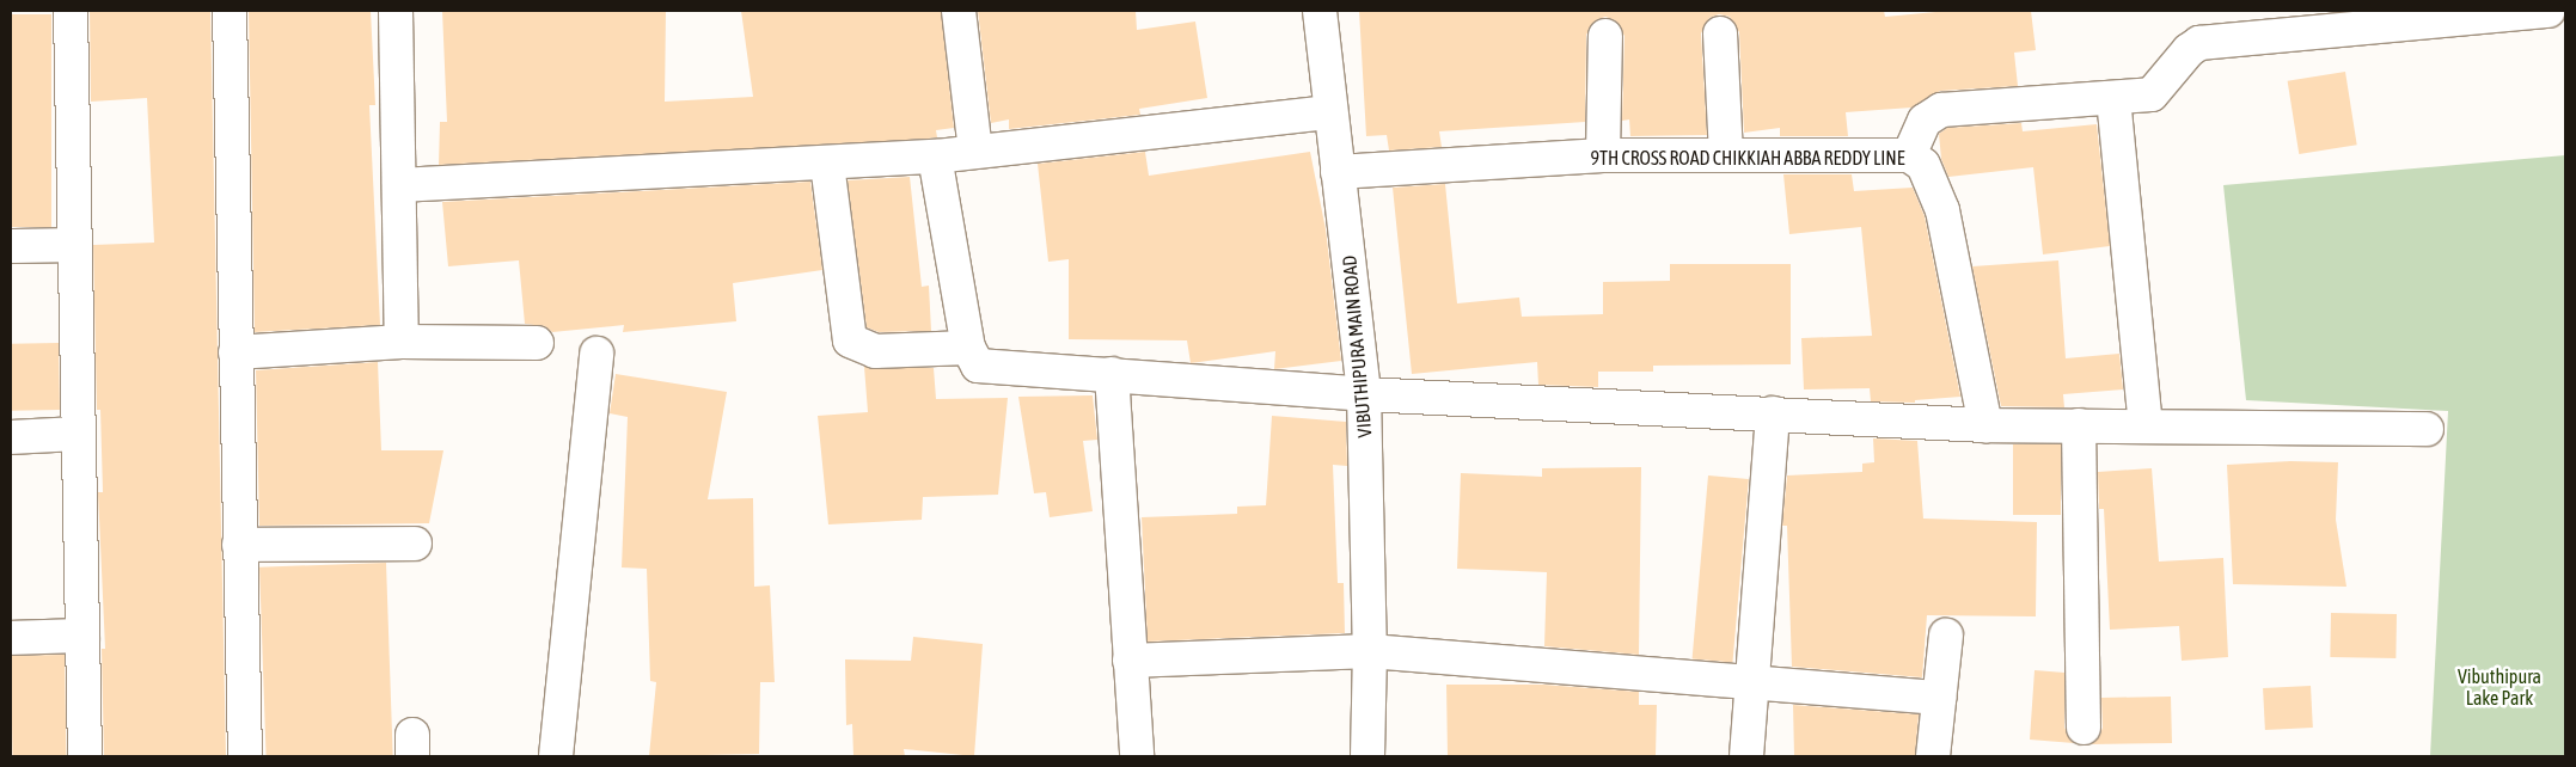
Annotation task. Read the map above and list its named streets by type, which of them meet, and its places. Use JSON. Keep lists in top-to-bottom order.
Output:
{
  "streets": {
    "street": ["9TH CROSS ROAD CHIKKIAH ABBA REDDY LINE", "VIBUTHIPURA MAIN ROAD"]
  },
  "crossings": [
    ["9TH CROSS ROAD CHIKKIAH ABBA REDDY LINE", "VIBUTHIPURA MAIN ROAD"]
  ],
  "parks": ["Vibuthipura Lake Park"]
}
